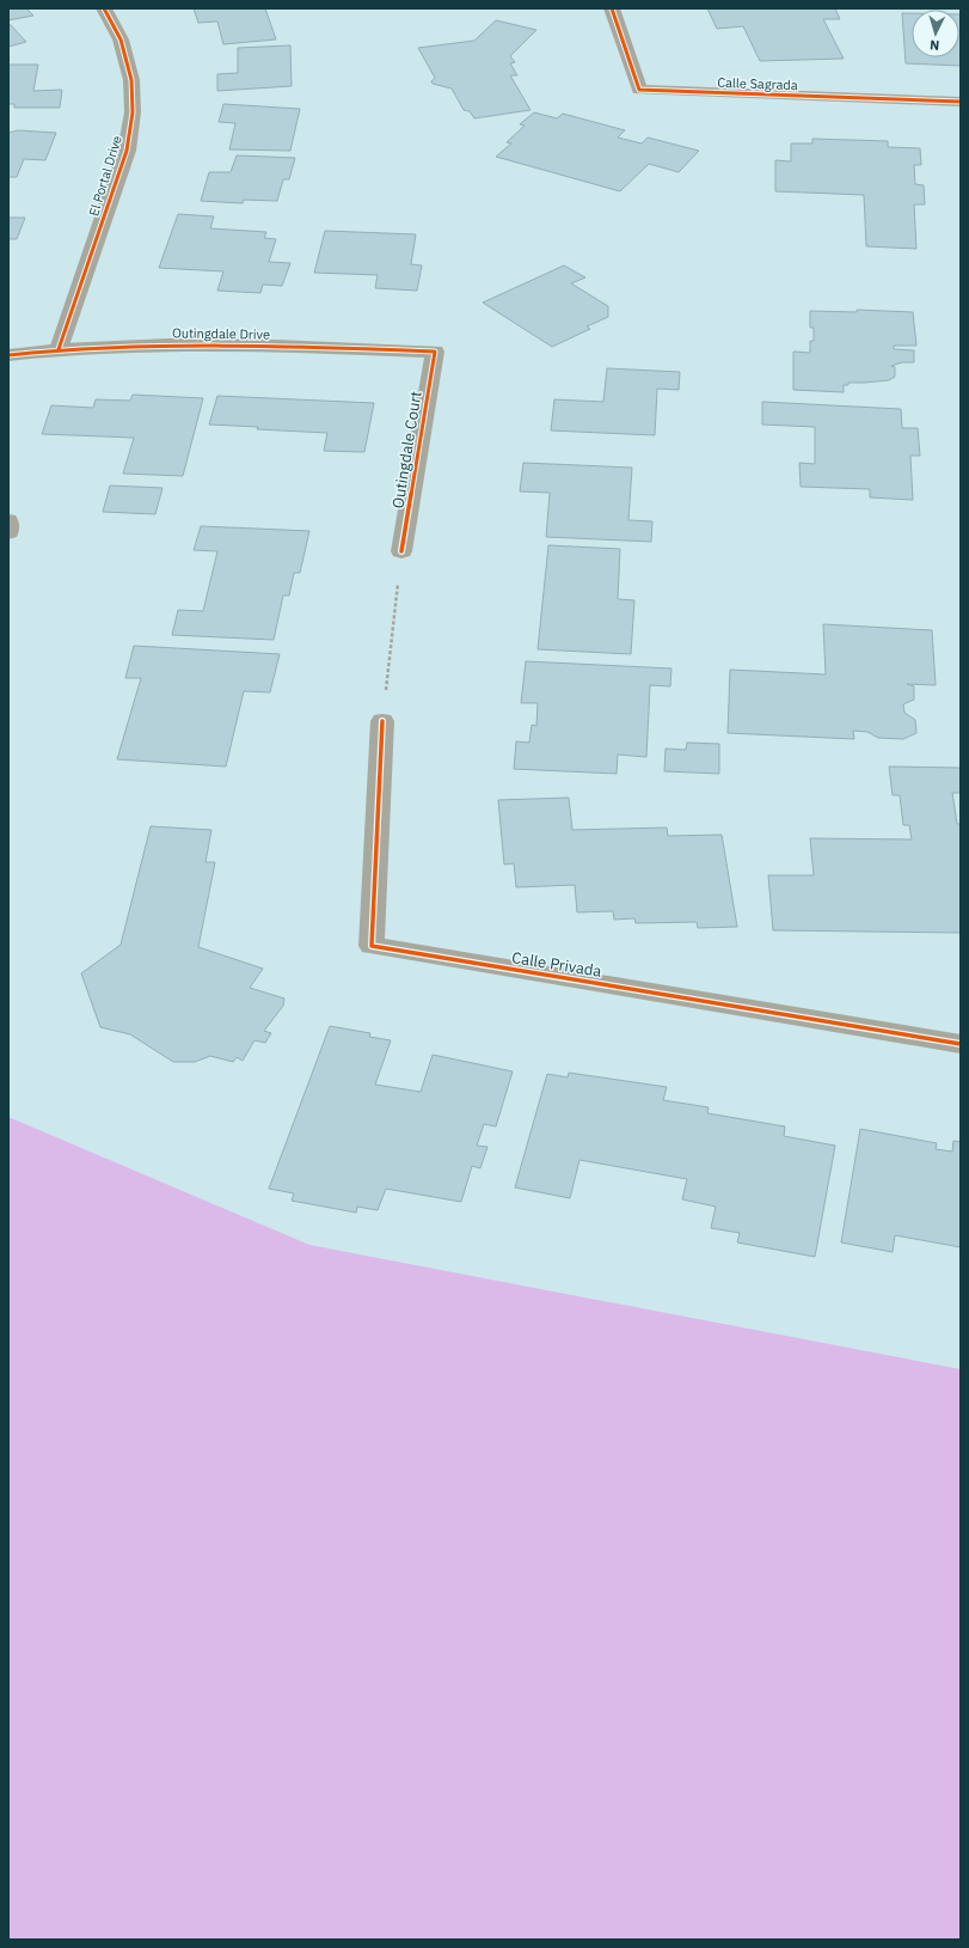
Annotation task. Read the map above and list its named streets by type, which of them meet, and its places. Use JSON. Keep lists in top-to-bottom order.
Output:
{
  "streets": {
    "street": [
      "Calle Sagrada",
      "El Portal Drive",
      "Outingdale Drive",
      "Outingdale Court",
      "Calle Privada"
    ]
  },
  "crossings": [
    ["El Portal Drive", "Outingdale Drive"],
    ["Outingdale Drive", "Outingdale Court"]
  ],
  "north": "bottom"
}
